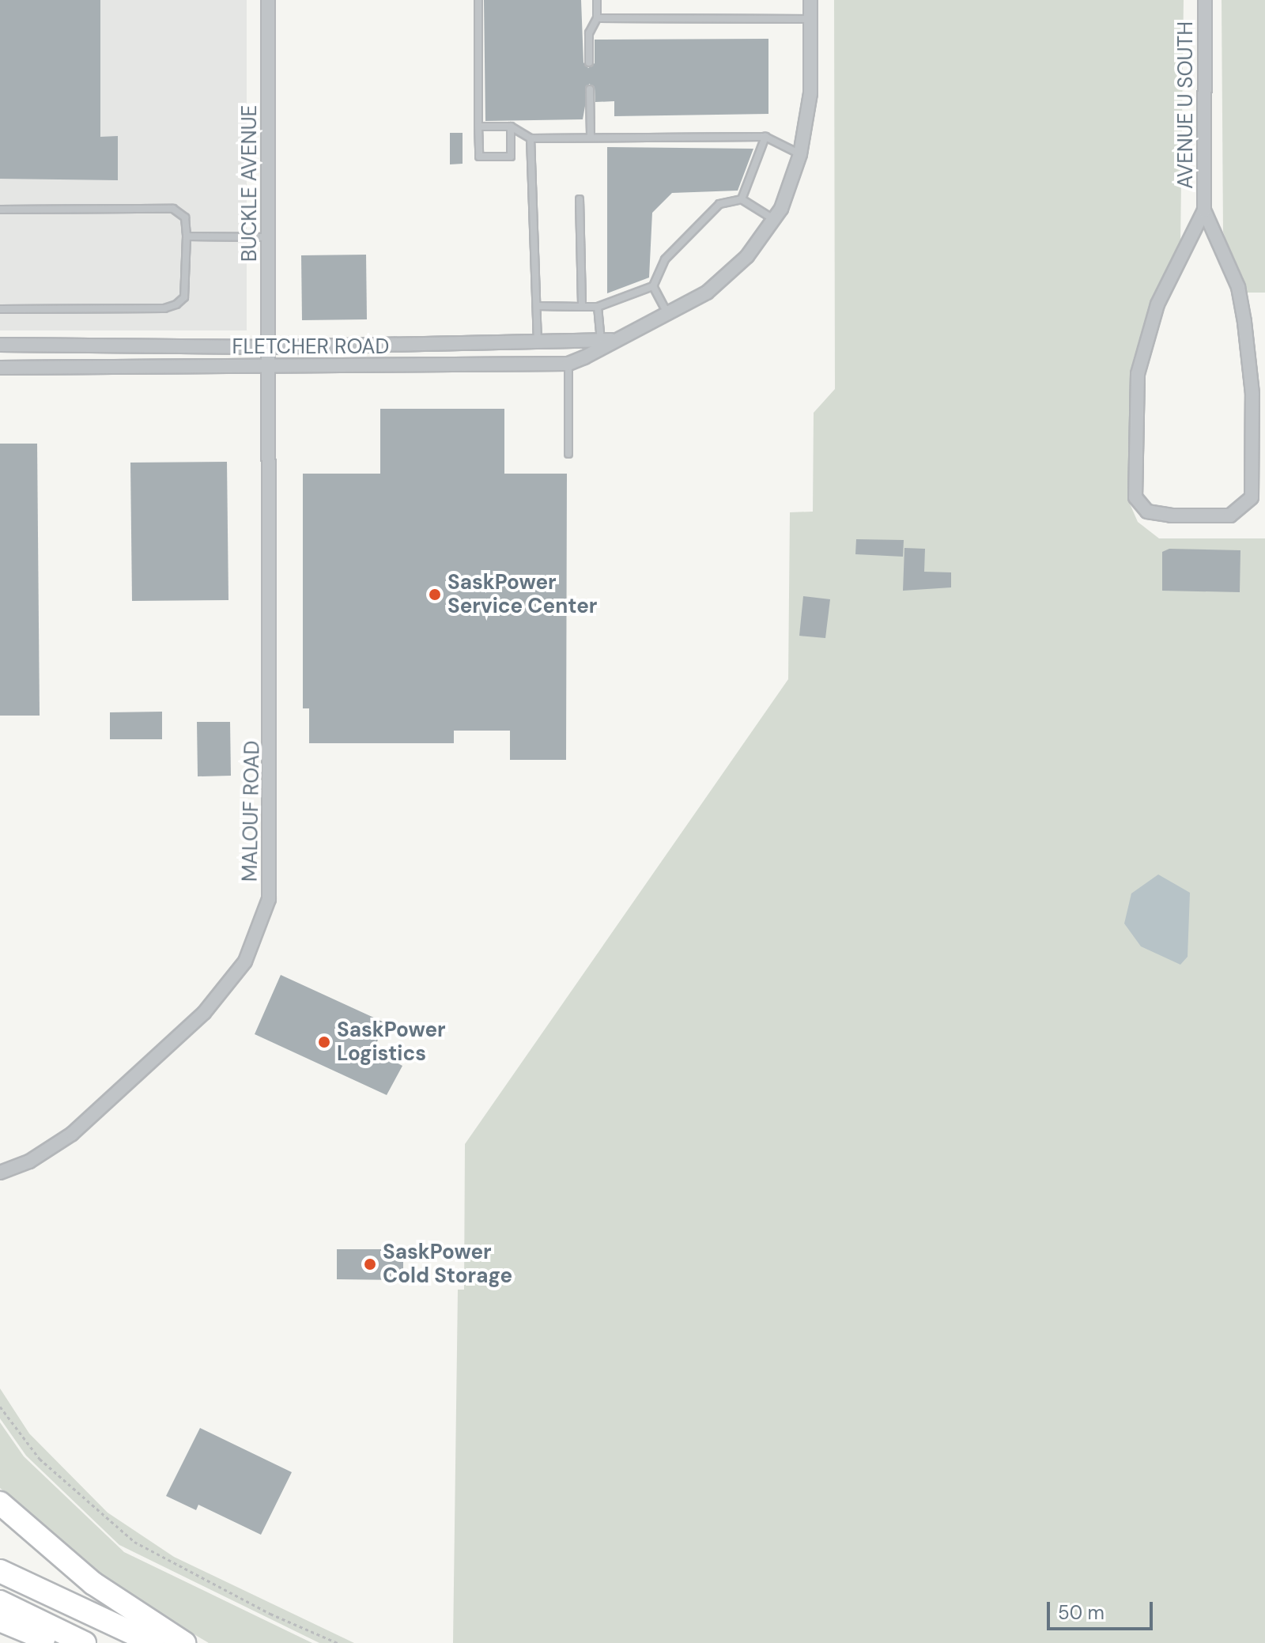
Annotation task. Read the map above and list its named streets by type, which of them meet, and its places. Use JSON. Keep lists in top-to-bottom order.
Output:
{
  "streets": {
    "street": [
      "AVENUE U SOUTH",
      "BUCKLE AVENUE",
      "FLETCHER ROAD",
      "MALOUF ROAD"
    ]
  },
  "crossings": [
    ["BUCKLE AVENUE", "FLETCHER ROAD"],
    ["BUCKLE AVENUE", "MALOUF ROAD"],
    ["FLETCHER ROAD", "MALOUF ROAD"]
  ],
  "places": ["SaskPower Service Center", "SaskPower Logistics", "SaskPower Cold Storage"],
  "scale_bar": "50 m"
}
